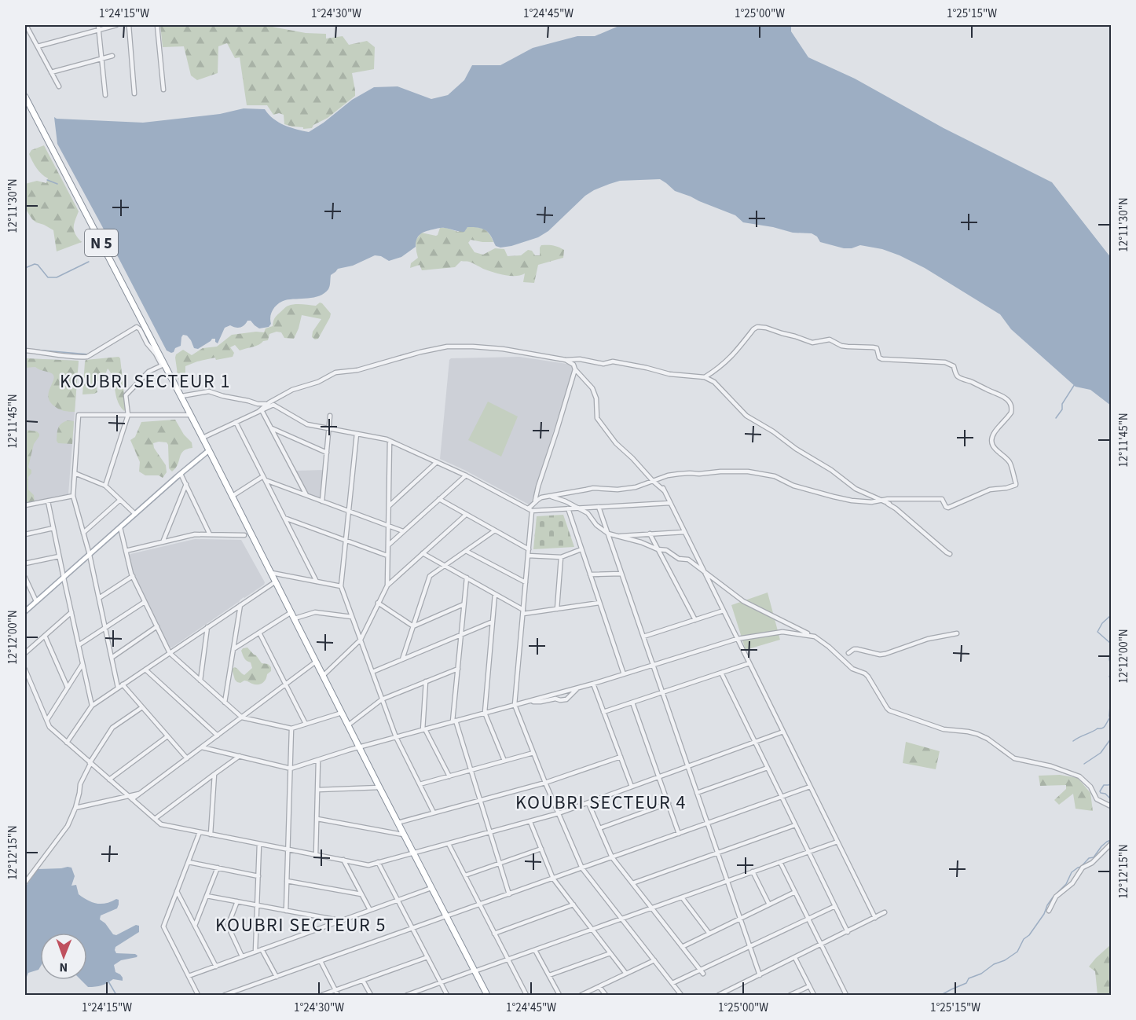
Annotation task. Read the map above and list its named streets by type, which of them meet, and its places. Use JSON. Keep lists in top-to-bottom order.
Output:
{
  "streets": {
    "highway": ["N 5"]
  },
  "districts": ["KOUBRI SECTEUR 1", "KOUBRI SECTEUR 4", "KOUBRI SECTEUR 5"],
  "north": "bottom",
  "coordinates": [
    "1°24'15\"W",
    "1°24'30\"W",
    "1°24'45\"W",
    "1°25'00\"W",
    "1°25'15\"W",
    "12°11'30\"N",
    "12°11'45\"N",
    "12°12'00\"N",
    "12°12'15\"N"
  ]
}
